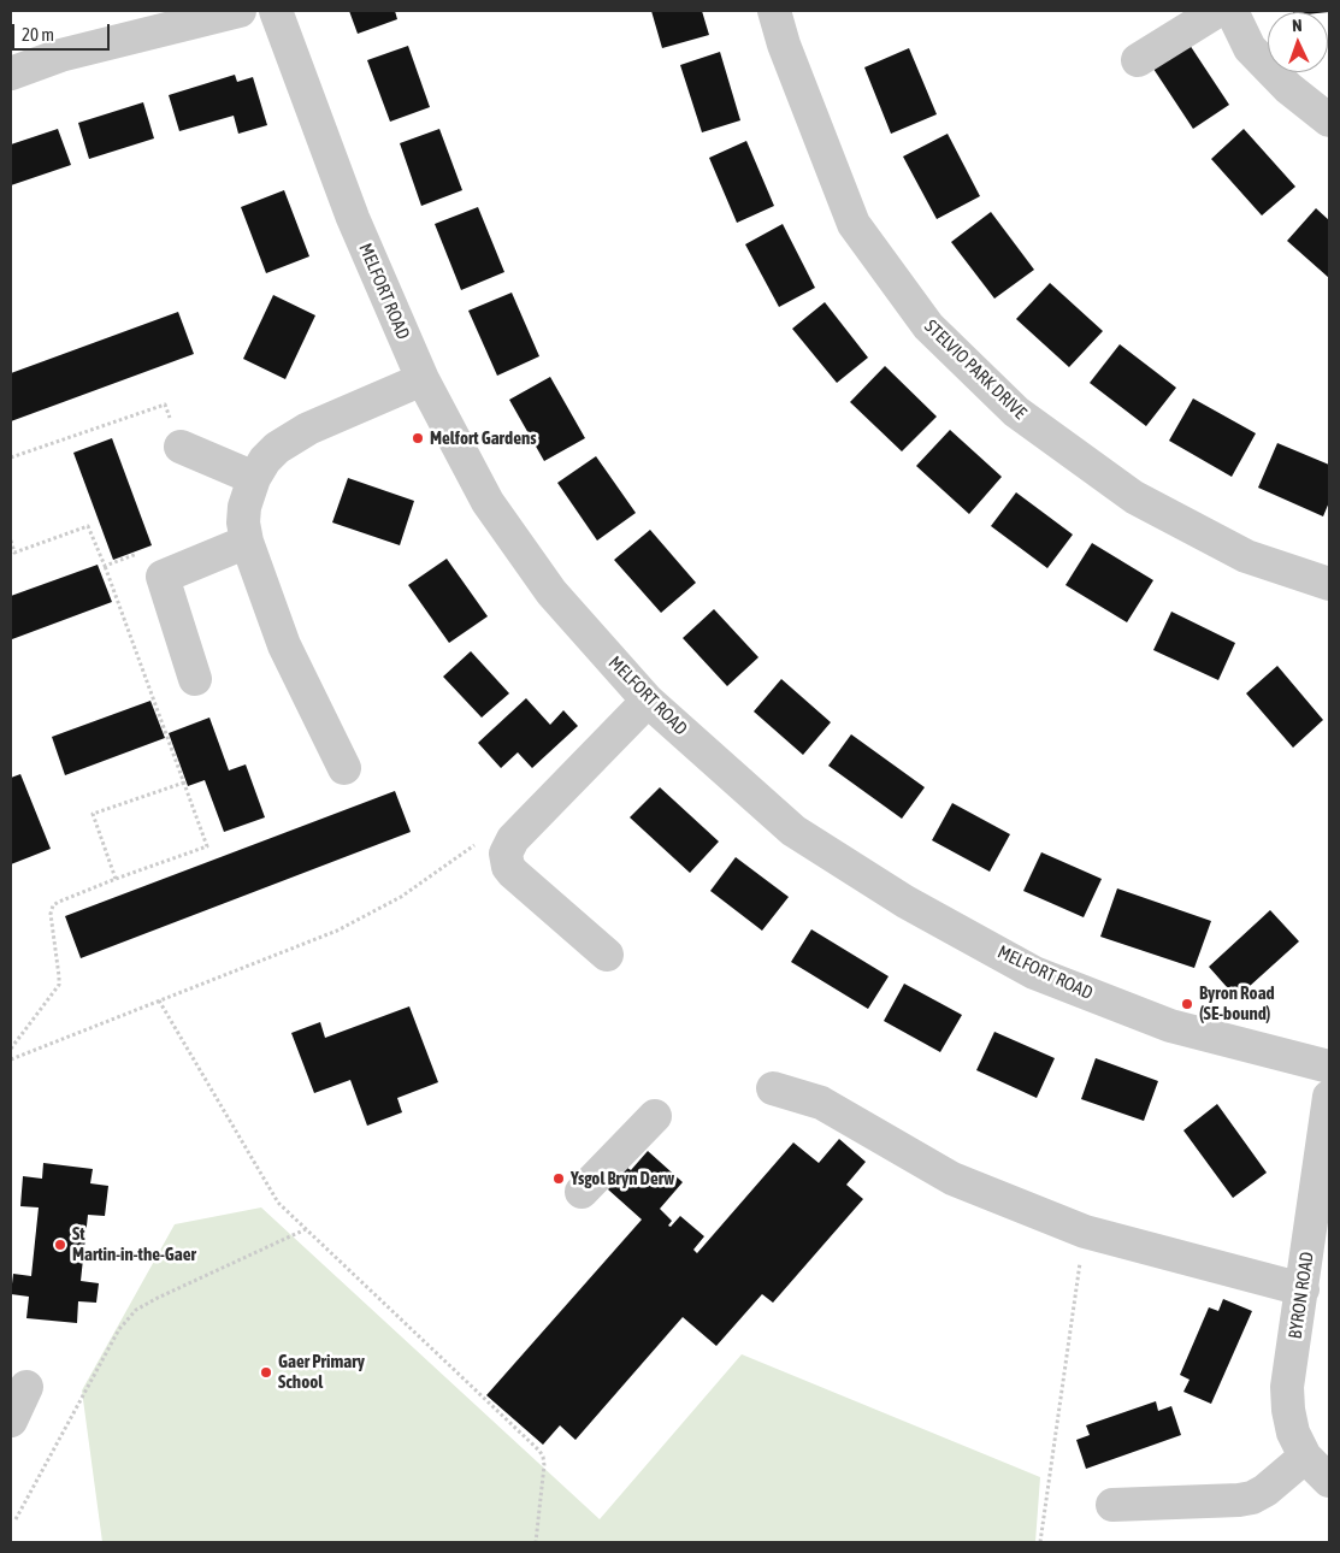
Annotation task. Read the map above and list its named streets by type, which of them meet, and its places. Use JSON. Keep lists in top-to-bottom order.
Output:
{
  "streets": {
    "street": ["MELFORT ROAD", "STELVIO PARK DRIVE", "BYRON ROAD"]
  },
  "places": [
    "Melfort Gardens",
    "Byron Road (SE-bound)",
    "Ysgol Bryn Derw",
    "St Martin-in-the-Gaer",
    "Gaer Primary School"
  ],
  "scale_bar": "20 m",
  "north": "top"
}
